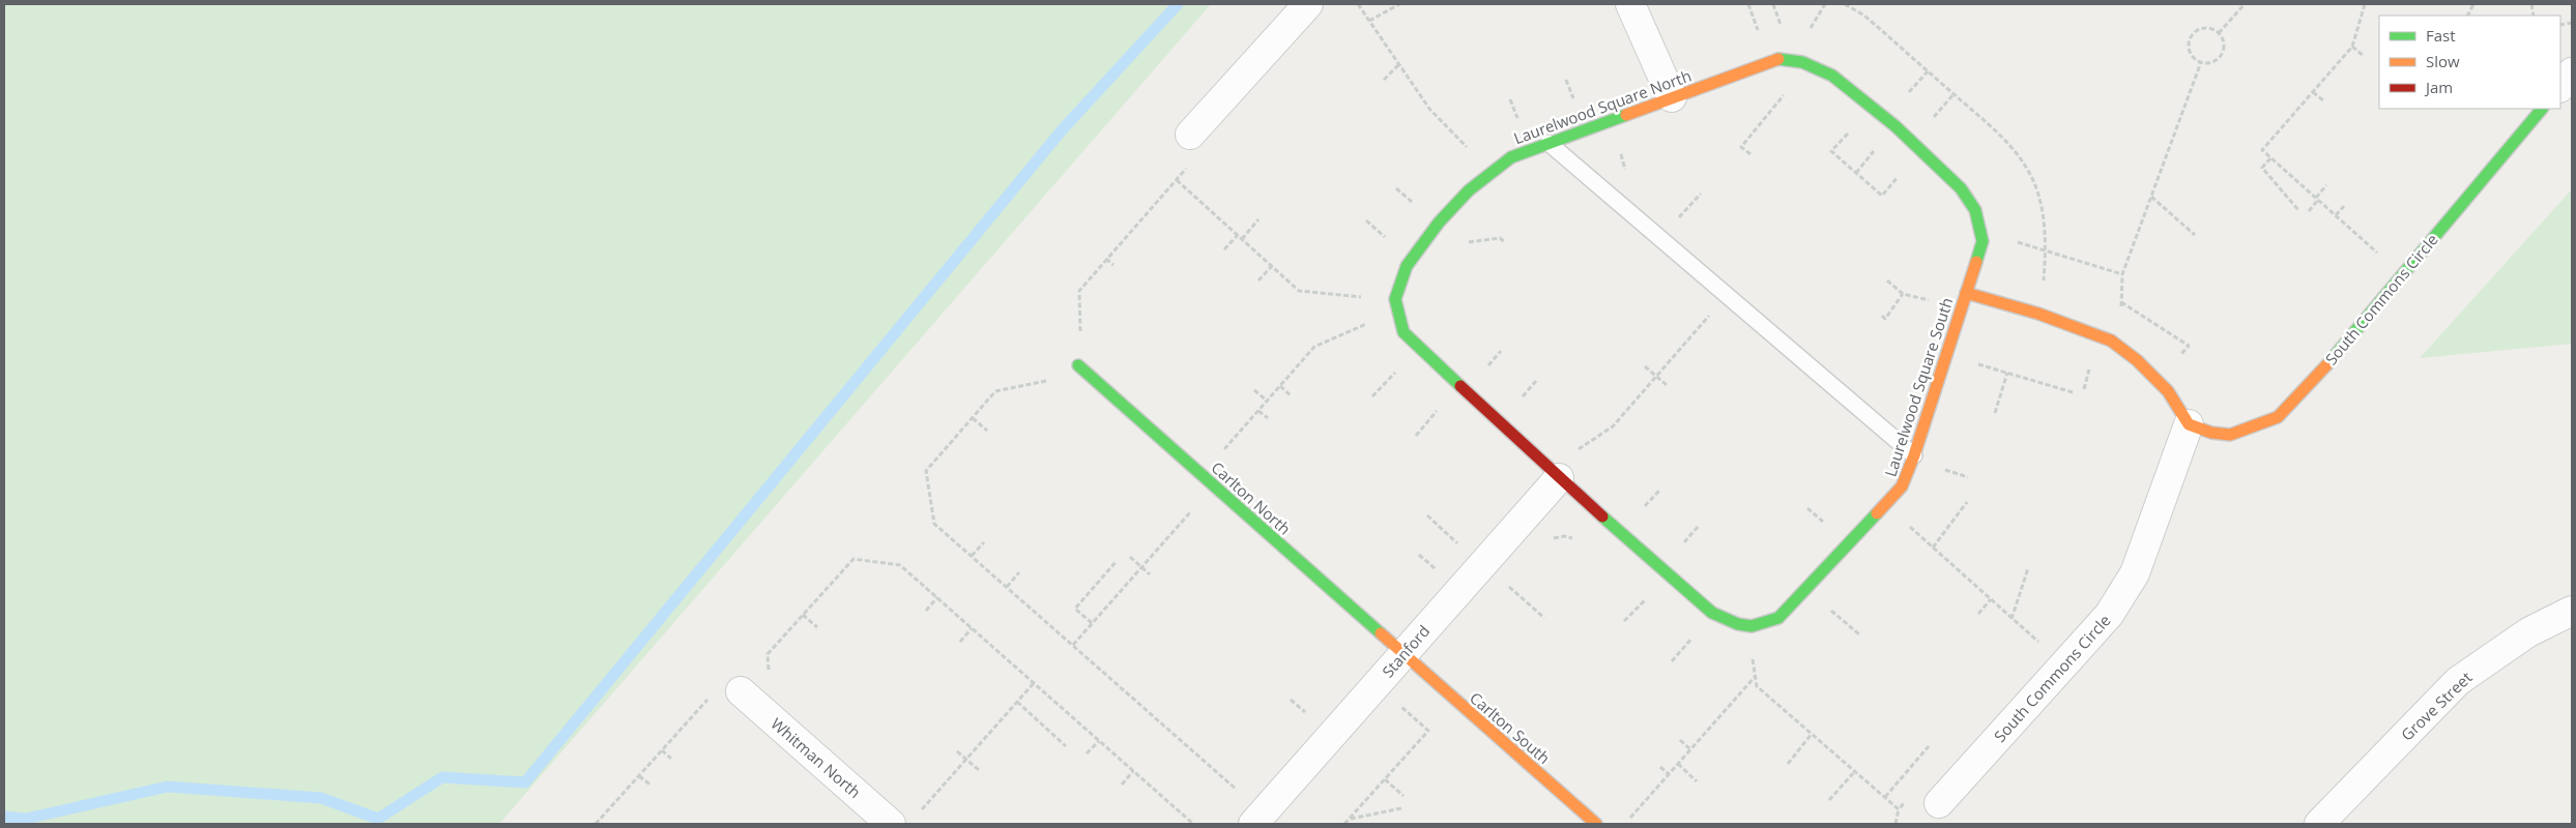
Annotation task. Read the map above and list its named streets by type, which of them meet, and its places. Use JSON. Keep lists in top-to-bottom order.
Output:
{
  "streets": {
    "street": [
      "Laurelwood Square North",
      "South Commons Circle",
      "Laurelwood Square South",
      "Carlton North",
      "Stanford",
      "Grove Street",
      "Carlton South",
      "Whitman North"
    ]
  },
  "crossings": [
    ["Laurelwood Square North", "Laurelwood Square South"],
    ["Laurelwood Square North", "Stanford"],
    ["Laurelwood Square South", "Stanford"],
    ["Carlton North", "Stanford"],
    ["Carlton North", "Carlton South"],
    ["Stanford", "Carlton South"]
  ],
  "legend": ["Fast", "Slow", "Jam"]
}
